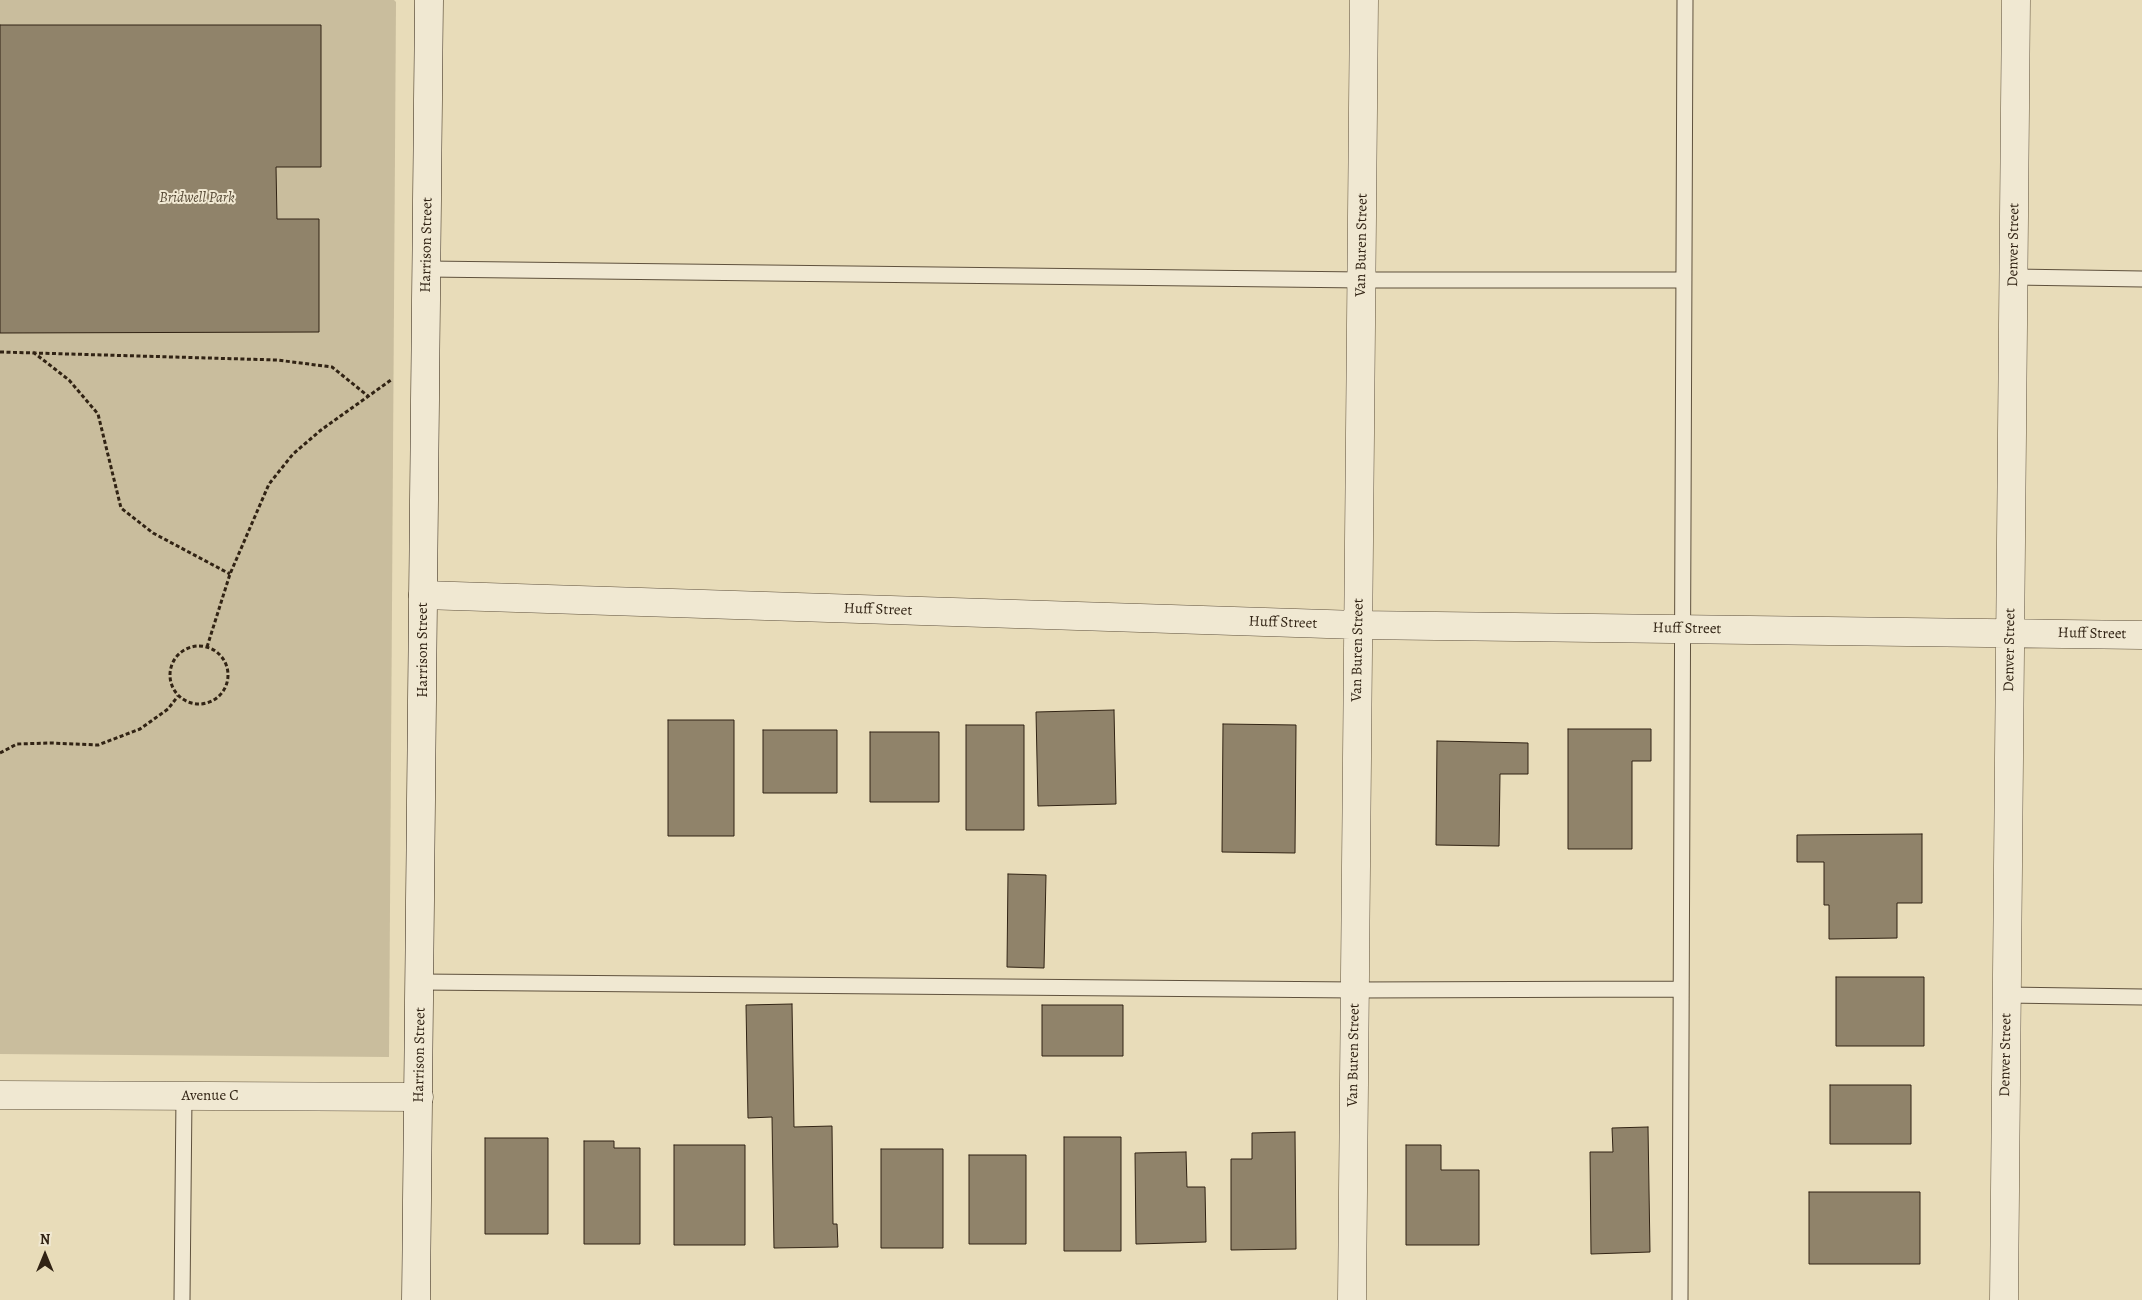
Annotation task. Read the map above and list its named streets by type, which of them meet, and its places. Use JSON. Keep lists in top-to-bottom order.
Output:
{
  "streets": {
    "street": [
      "Harrison Street",
      "Van Buren Street",
      "Denver Street",
      "Huff Street",
      "Avenue C"
    ]
  },
  "crossings": [
    ["Harrison Street", "Huff Street"],
    ["Harrison Street", "Avenue C"],
    ["Van Buren Street", "Huff Street"],
    ["Denver Street", "Huff Street"]
  ],
  "parks": ["Bridwell Park"],
  "north": "top"
}
